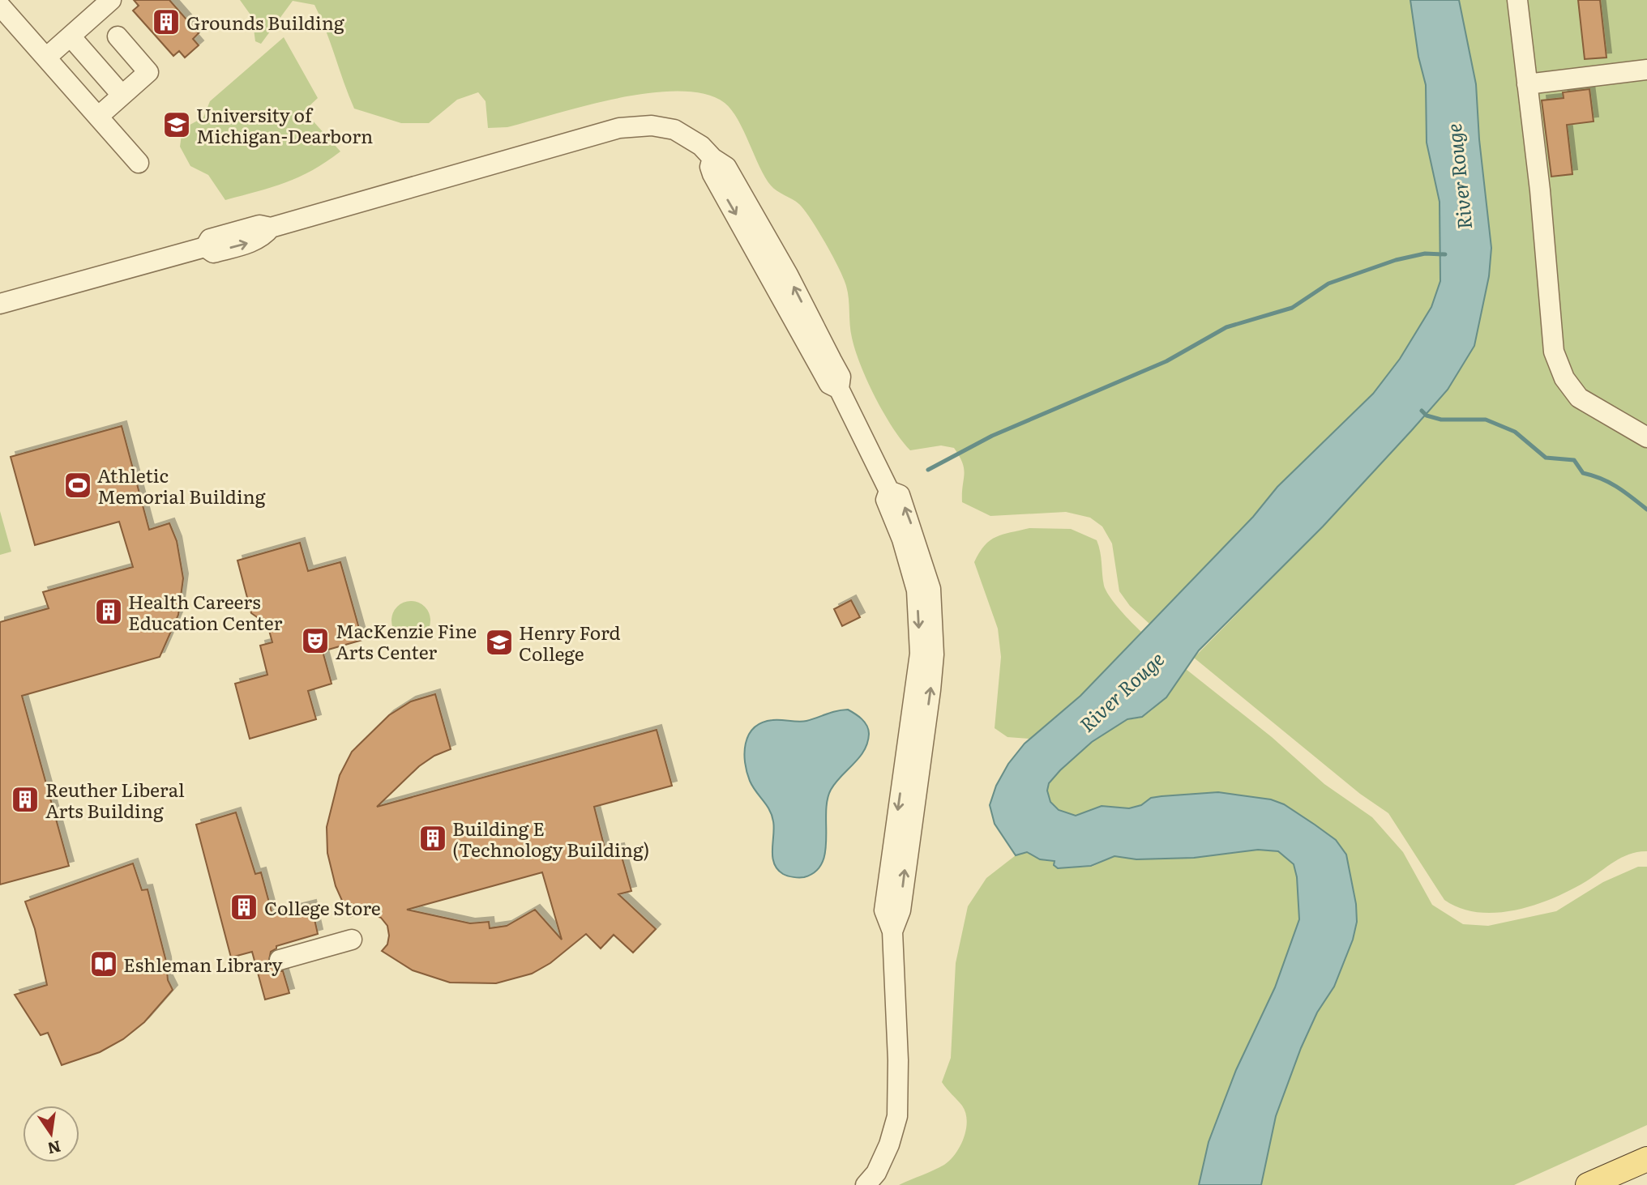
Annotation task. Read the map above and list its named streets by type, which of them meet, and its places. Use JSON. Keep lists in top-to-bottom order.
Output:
{
  "water": ["River Rouge"],
  "places": {
    "building": [
      "Grounds Building",
      "Health Careers Education Center",
      "Reuther Liberal Arts Building",
      "Building E (Technology Building)",
      "College Store"
    ],
    "school or university": ["University of Michigan-Dearborn", "Henry Ford College"],
    "sports": ["Athletic Memorial Building"],
    "theatre": ["MacKenzie Fine Arts Center"],
    "library": ["Eshleman Library"]
  },
  "north": "bottom"
}
